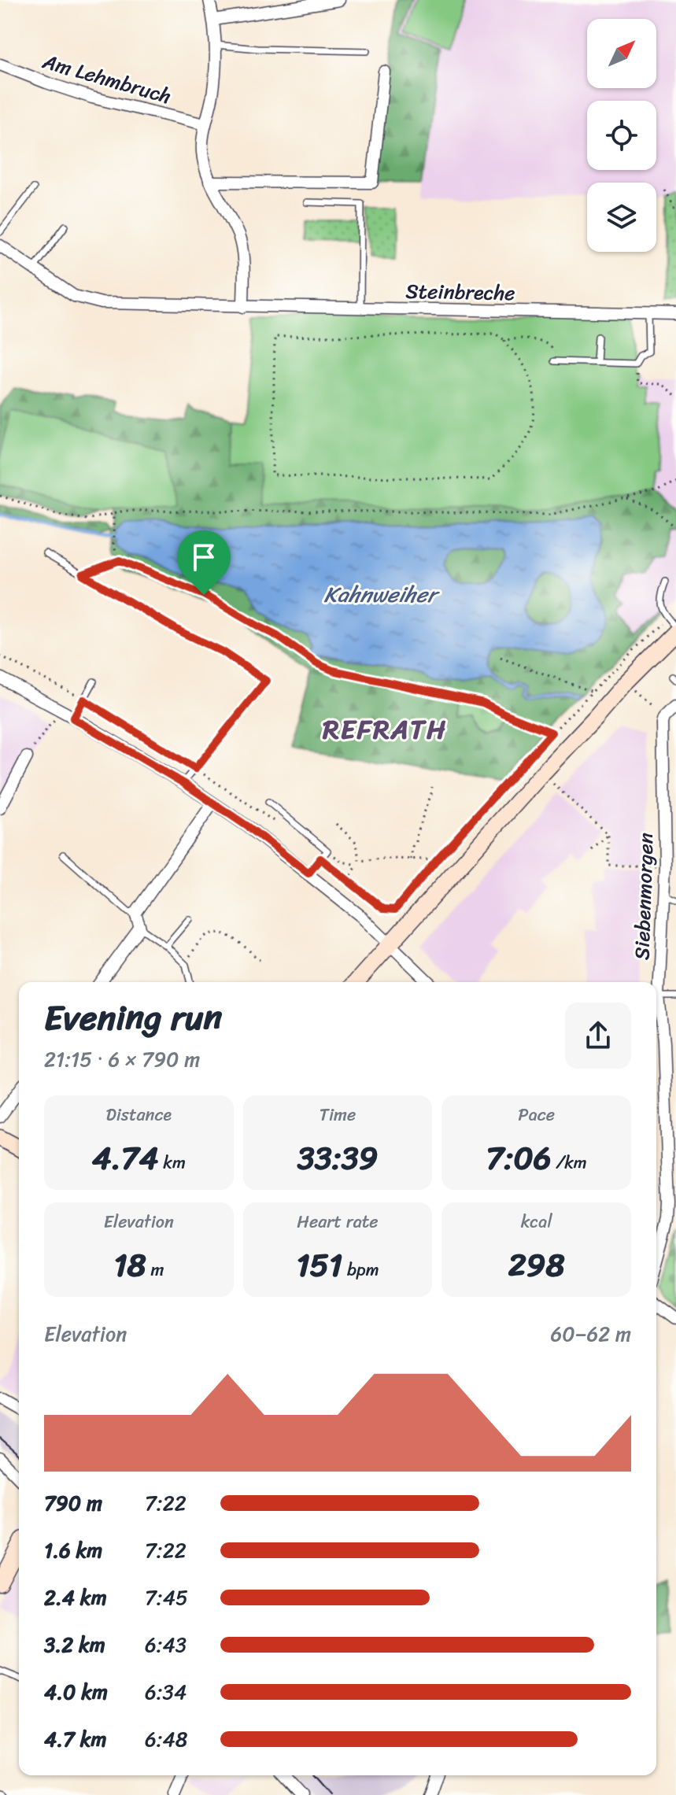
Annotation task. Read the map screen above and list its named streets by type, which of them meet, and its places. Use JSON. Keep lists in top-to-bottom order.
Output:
{
  "streets": {
    "street": ["Am Lehmbruch", "Steinbreche", "Siebenmorgen"]
  },
  "districts": ["REFRATH"],
  "water": ["Kahnweiher"],
  "north": "top right",
  "page": {
    "heading": ["Evening run", "21:15 · 6 × 790 m"],
    "stats": [
      ["Distance", "4.74 km"],
      ["Time", "33:39"],
      ["Pace", "7:06 /km"],
      ["Elevation", "18 m"],
      ["Heart rate", "151 bpm"],
      ["kcal", "298"]
    ],
    "chart": ["Elevation", "60–62 m"],
    "list": [
      {
        "name": "790 m",
        "note": "7:22"
      },
      {
        "name": "1.6 km",
        "note": "7:22"
      },
      {
        "name": "2.4 km",
        "note": "7:45"
      },
      {
        "name": "3.2 km",
        "note": "6:43"
      },
      {
        "name": "4.0 km",
        "note": "6:34"
      },
      {
        "name": "4.7 km",
        "note": "6:48"
      }
    ]
  }
}
